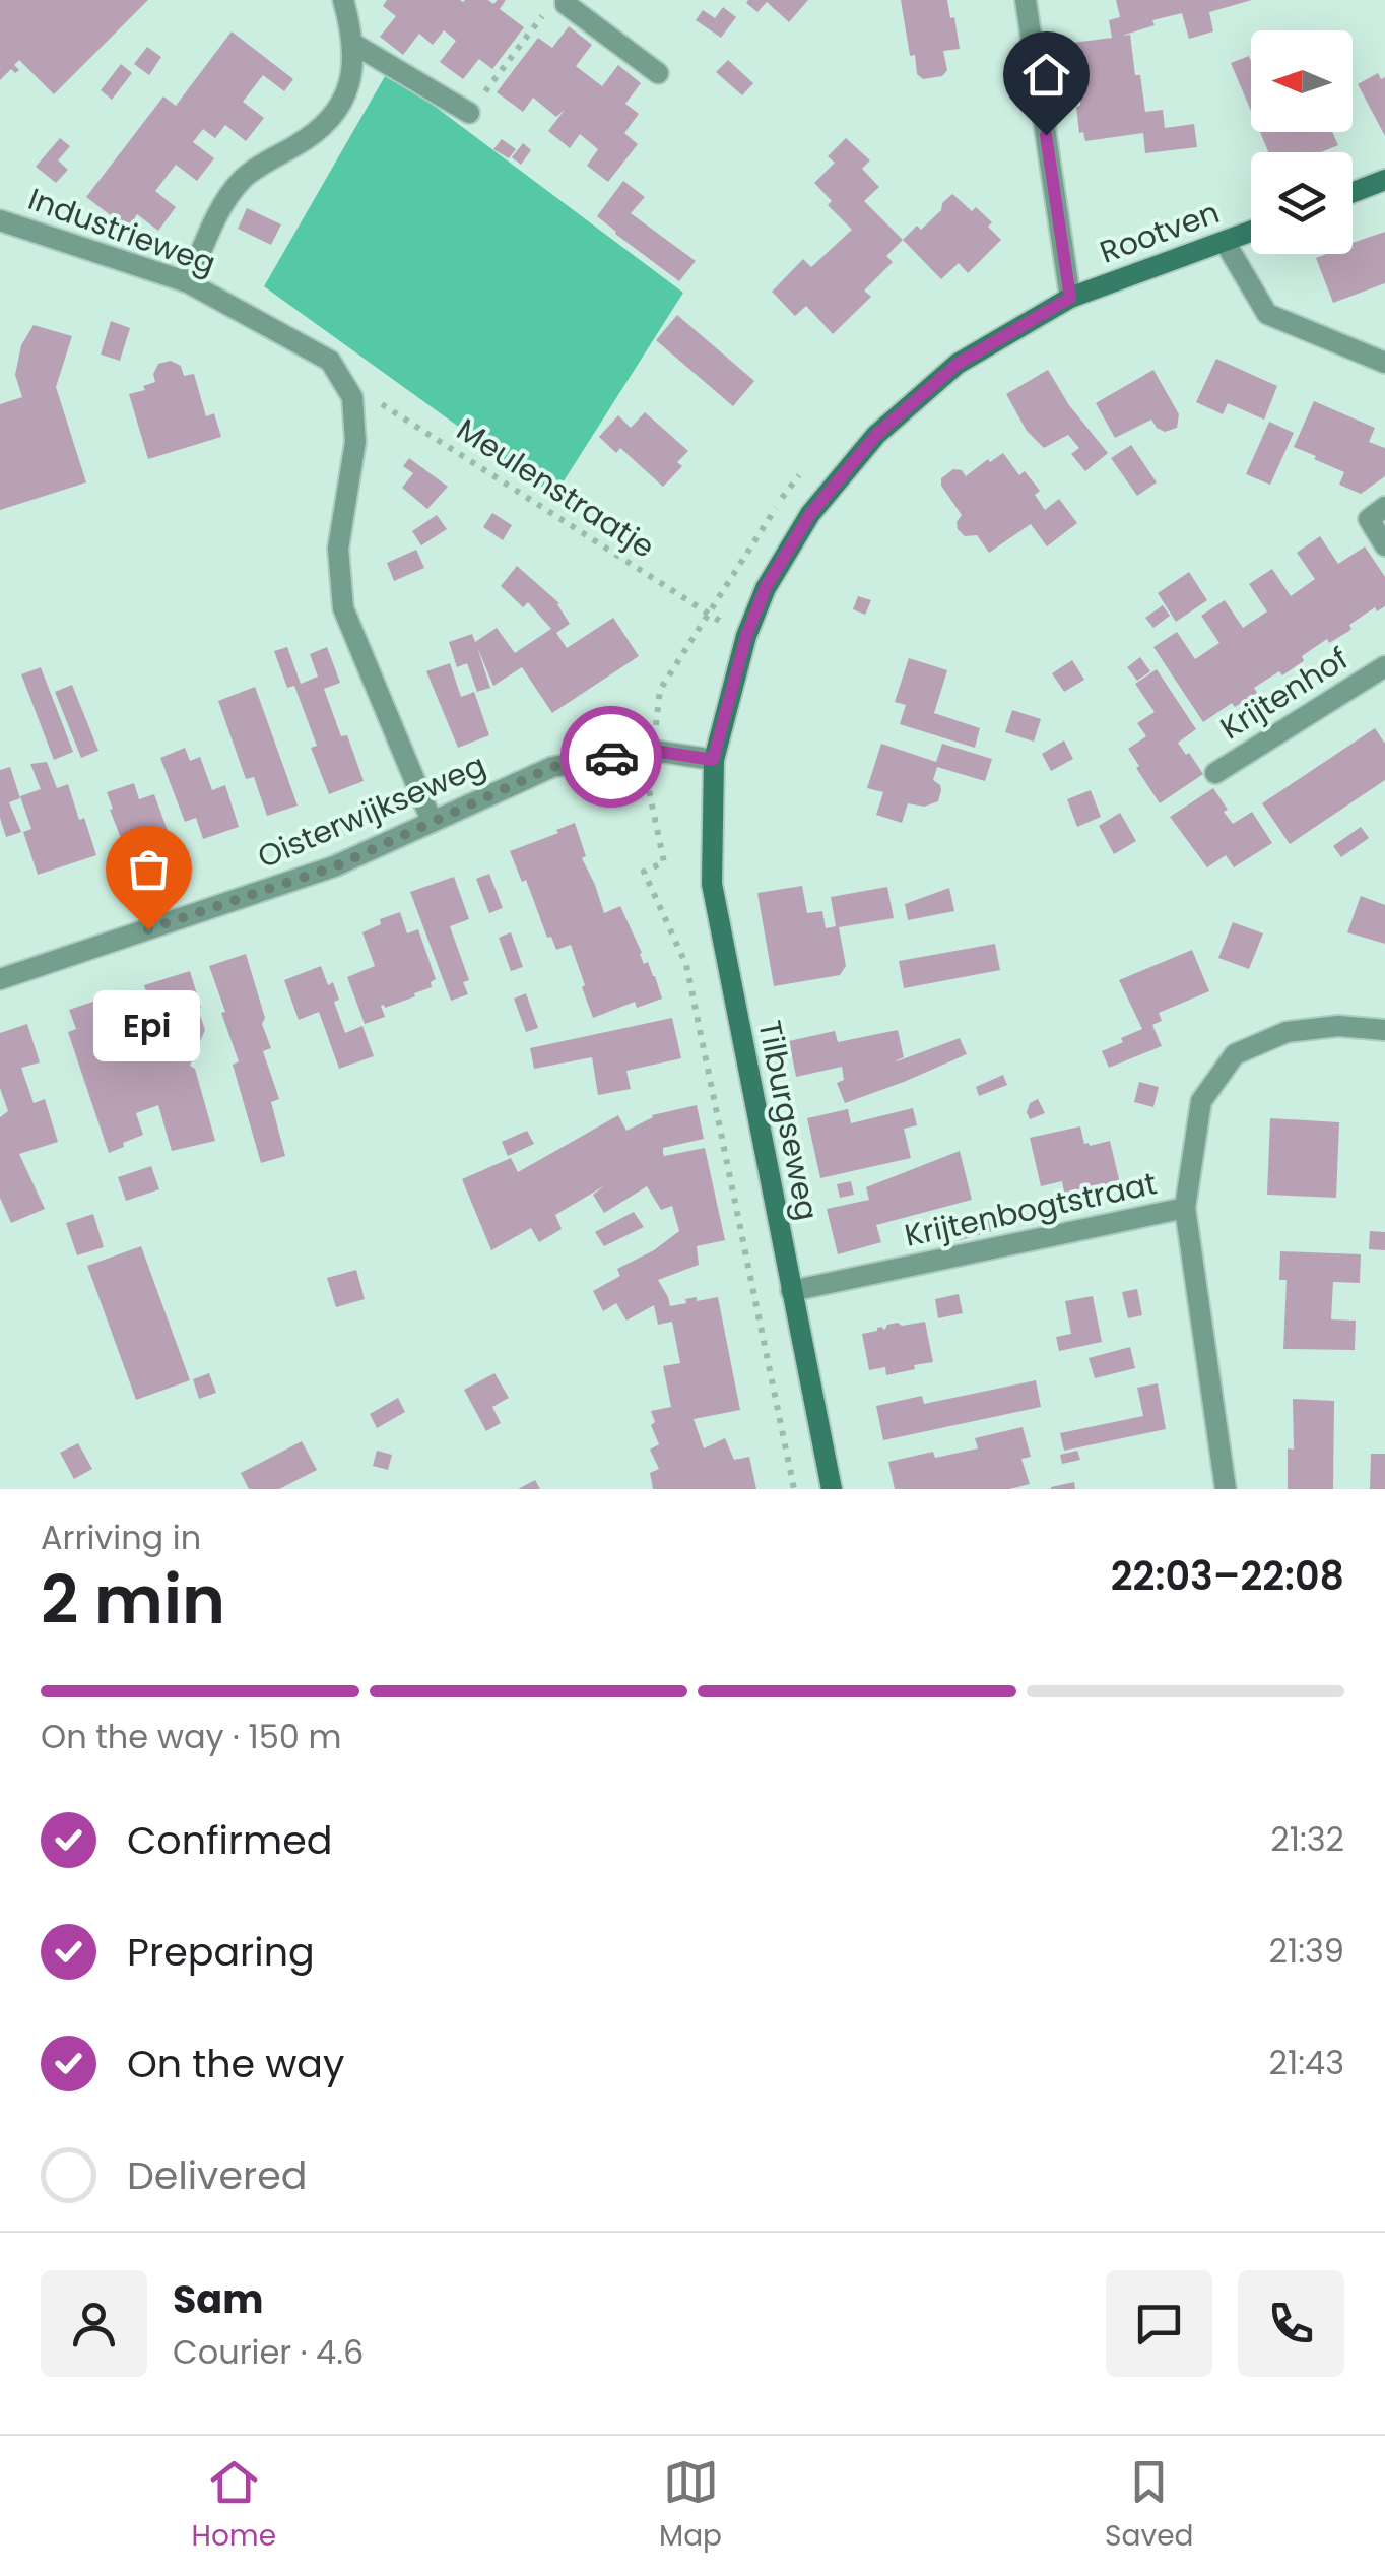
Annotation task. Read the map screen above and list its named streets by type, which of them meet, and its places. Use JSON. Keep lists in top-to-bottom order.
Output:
{
  "streets": {
    "street": [
      "Industrieweg",
      "Rootven",
      "Krijtenhof",
      "Oisterwijkseweg",
      "Tilburgseweg",
      "Krijtenbogtstraat"
    ],
    "path": ["Meulenstraatje"]
  },
  "crossings": [
    ["Industrieweg", "Meulenstraatje"],
    ["Rootven", "Meulenstraatje"],
    ["Rootven", "Oisterwijkseweg"],
    ["Rootven", "Tilburgseweg"],
    ["Oisterwijkseweg", "Tilburgseweg"],
    ["Tilburgseweg", "Krijtenbogtstraat"]
  ],
  "places": ["Epi"],
  "north": "left",
  "page": {
    "bubble": "Epi",
    "heading": ["2 min", "Arriving in", "22:03–22:08"],
    "panel": ["Sam", "Courier · 4.6"],
    "bar": "On the way · 150 m",
    "list": [
      ["Confirmed", "21:32"],
      ["Preparing", "21:39"],
      ["On the way", "21:43"],
      "Delivered"
    ],
    "tabs": ["Home", "Map", "Saved"]
  }
}
